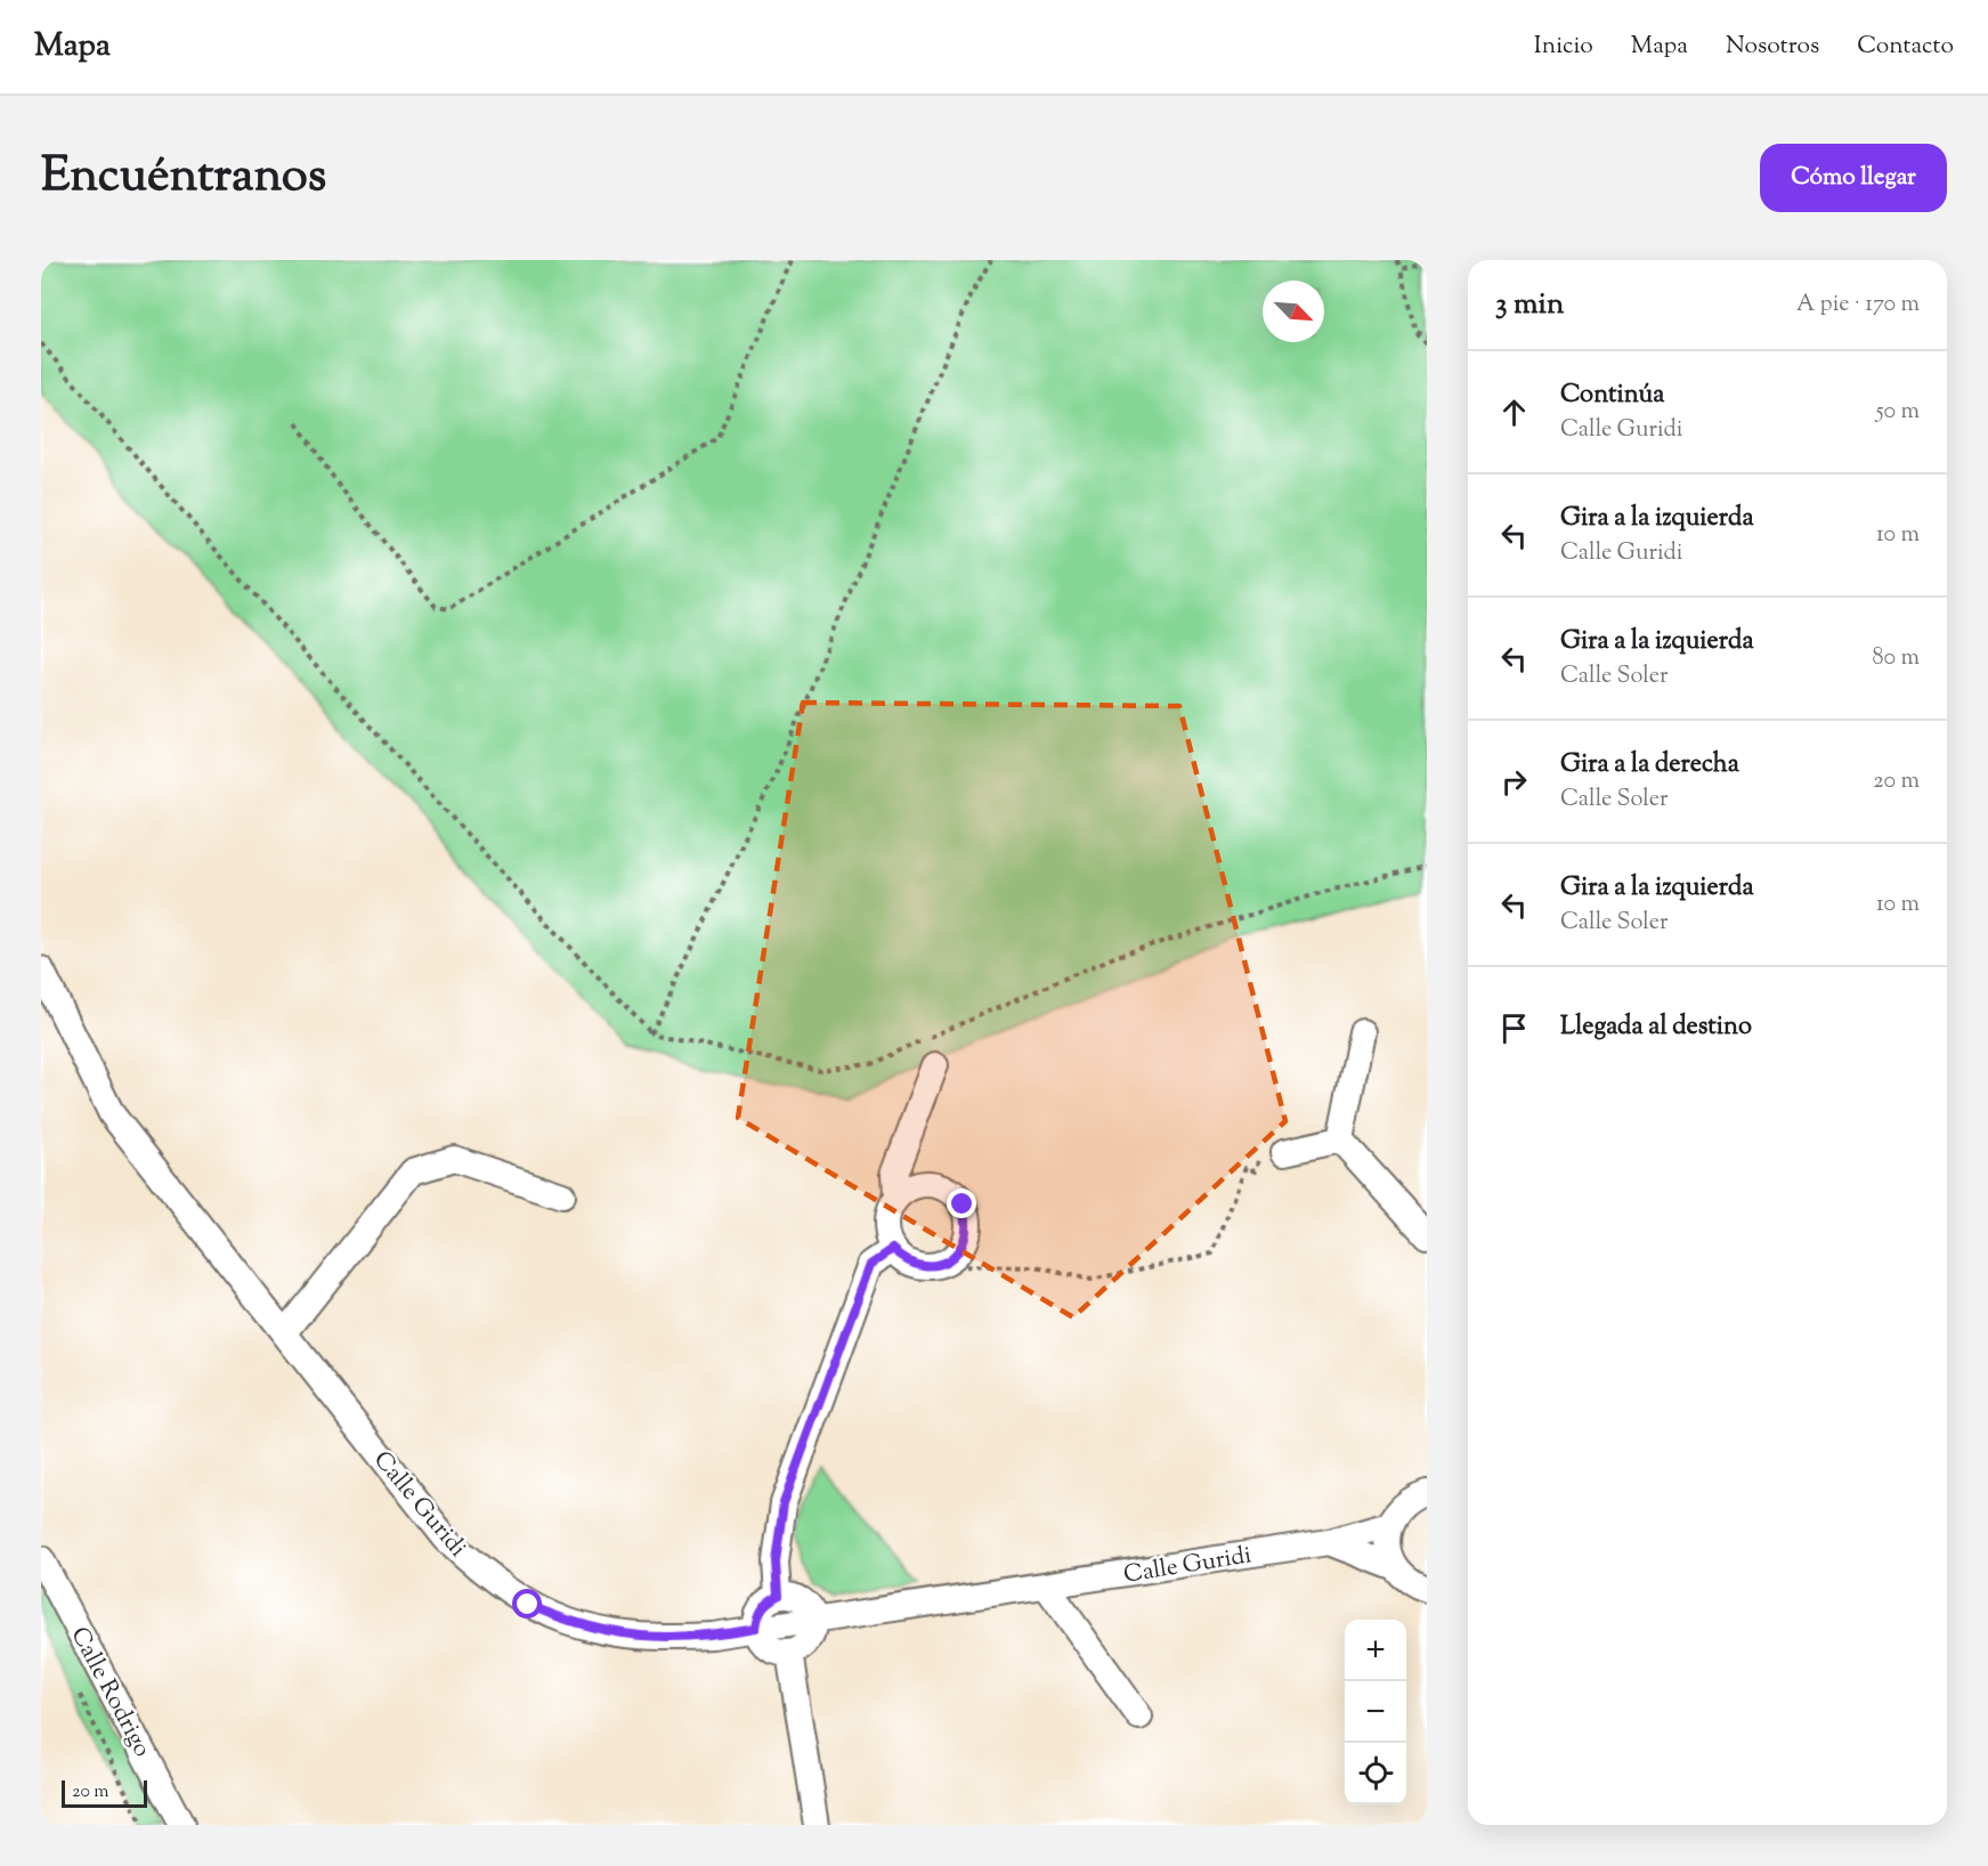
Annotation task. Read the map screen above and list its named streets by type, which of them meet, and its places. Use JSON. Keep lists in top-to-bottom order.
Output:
{
  "streets": {
    "street": ["Calle Guridi", "Calle Rodrigo"]
  },
  "scale_bar": "20 m",
  "north": "bottom right",
  "page": {
    "header": "Mapa",
    "nav": [
      "Inicio",
      "Mapa",
      "Nosotros",
      "Contacto"
    ],
    "title": "Encuéntranos",
    "buttons": "Cómo llegar",
    "heading": ["3 min", "A pie · 170 m"],
    "list": [
      ["Continúa", "Calle Guridi", "50 m"],
      ["Gira a la izquierda", "Calle Guridi", "10 m"],
      ["Gira a la izquierda", "Calle Soler", "80 m"],
      ["Gira a la derecha", "Calle Soler", "20 m"],
      ["Gira a la izquierda", "Calle Soler", "10 m"],
      "Llegada al destino"
    ],
    "map_buttons": ["+", "−"],
    "scale": "20 m"
  }
}
